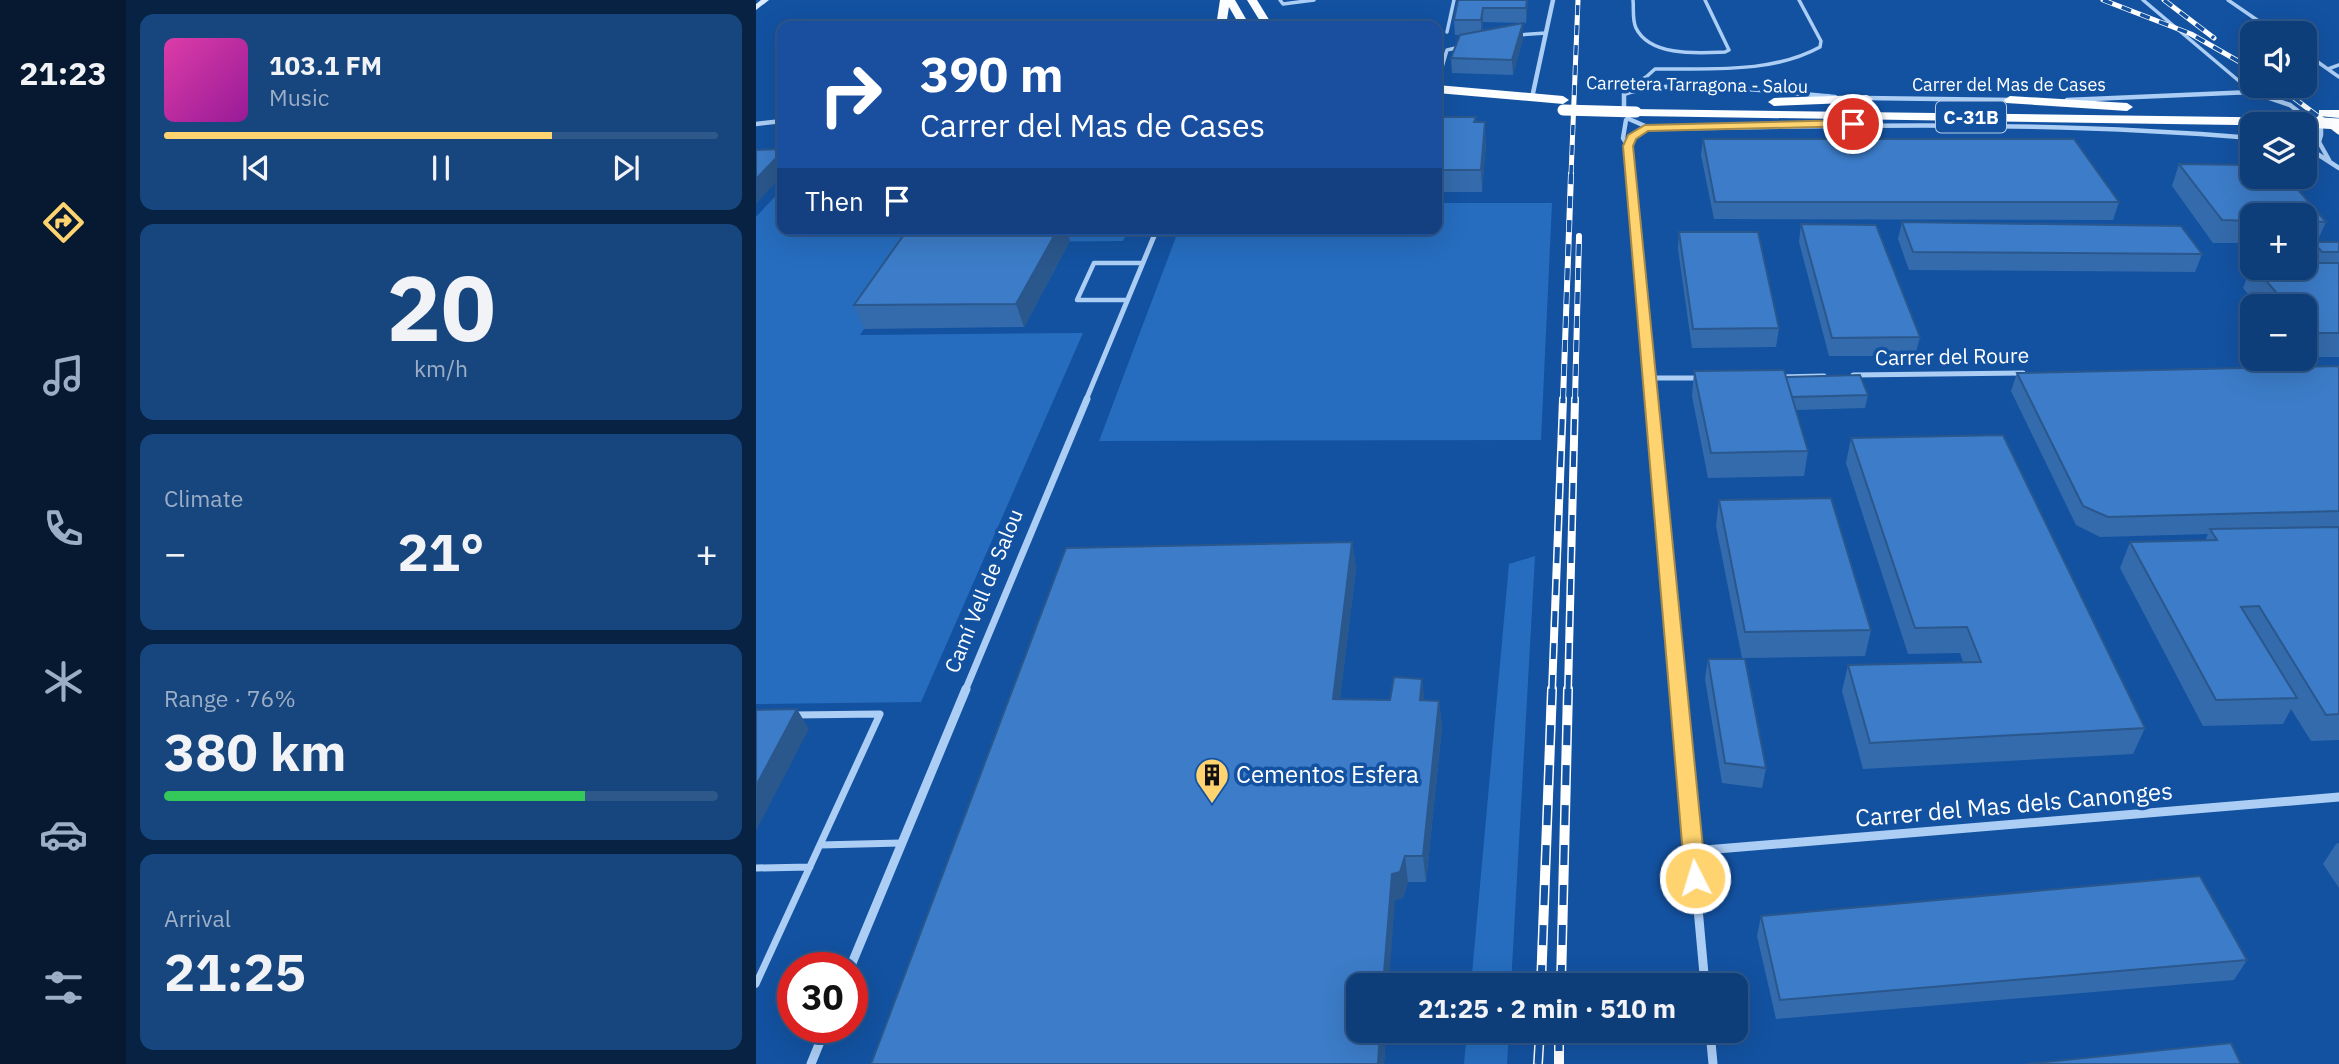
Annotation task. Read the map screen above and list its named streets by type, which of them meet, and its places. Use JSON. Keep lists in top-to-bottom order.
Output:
{
  "streets": {
    "highway": ["Carretera Tarragona - Salou", "C-31B"],
    "street": [
      "Carrer del Mas de Cases",
      "Carrer del Roure",
      "Camí Vell de Salou",
      "Carrer del Mas dels Canonges"
    ]
  },
  "crossings": [
    ["Carretera Tarragona - Salou", "Carrer del Mas de Cases"],
    ["Carretera Tarragona - Salou", "C-31B"],
    ["Carrer del Mas de Cases", "C-31B"]
  ],
  "places": {
    "building": ["Cementos Esfera"]
  },
  "page": {
    "tabs": "21:23",
    "map_buttons": ["+", "−"],
    "turn": ["390 m", "Carrer del Mas de Cases"],
    "song": ["103.1 FM", "Music"],
    "then": "Then",
    "tile": [
      ["20", "km/h"],
      "Climate",
      ["Range · 76%", "380 km"],
      ["Arrival", "21:25"]
    ],
    "heat": ["−", "21°", "+"],
    "limit": "30",
    "trip": "21:25 · 2 min · 510 m"
  }
}
